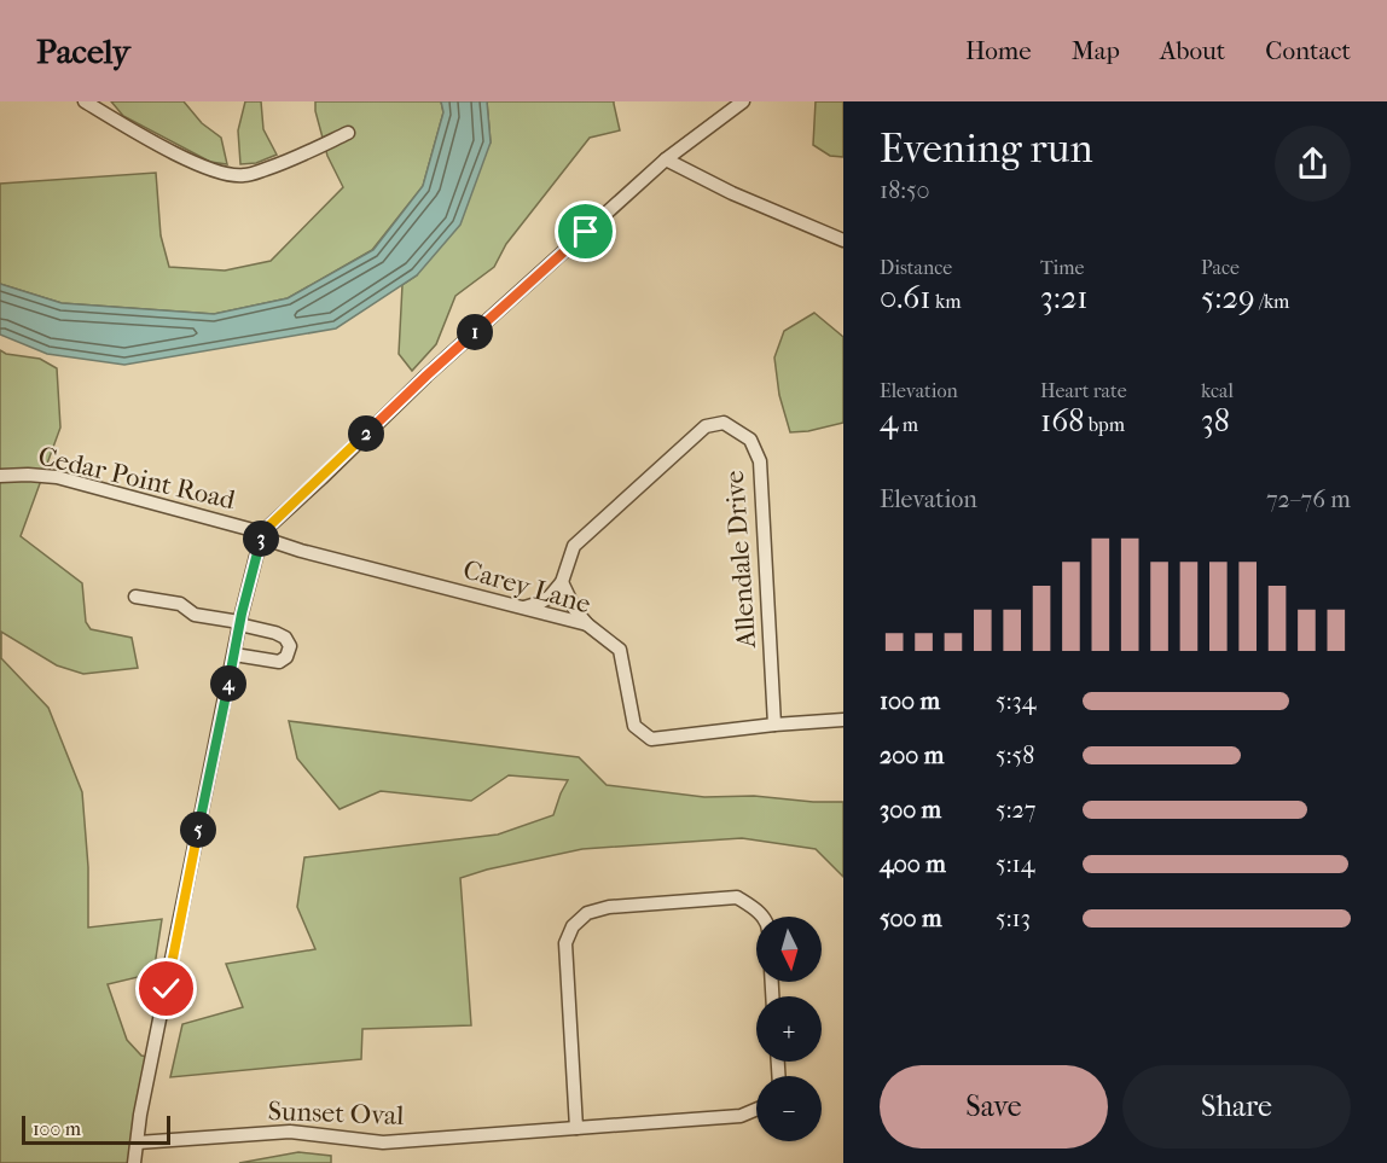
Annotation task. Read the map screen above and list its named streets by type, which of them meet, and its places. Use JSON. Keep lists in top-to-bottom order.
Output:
{
  "streets": {
    "street": [
      "Cedar Point Road",
      "Allendale Drive",
      "Carey Lane",
      "Sunset Oval"
    ]
  },
  "crossings": [
    ["Cedar Point Road", "Carey Lane"],
    ["Allendale Drive", "Carey Lane"]
  ],
  "scale_bar": "100 m",
  "north": "bottom",
  "page": {
    "header": "Pacely",
    "nav": [
      "Home",
      "Map",
      "About",
      "Contact"
    ],
    "heading": ["Evening run", "18:50"],
    "stats": [
      ["Distance", "0.61 km"],
      ["Time", "3:21"],
      ["Pace", "5:29 /km"],
      ["Elevation", "4 m"],
      ["Heart rate", "168 bpm"],
      ["kcal", "38"]
    ],
    "pins": [
      "1",
      "2",
      "3",
      "4",
      "5"
    ],
    "chart": ["Elevation", "72–76 m"],
    "list": [
      {
        "name": "100 m",
        "note": "5:34"
      },
      {
        "name": "200 m",
        "note": "5:58"
      },
      {
        "name": "300 m",
        "note": "5:27"
      },
      {
        "name": "400 m",
        "note": "5:14"
      },
      {
        "name": "500 m",
        "note": "5:13"
      }
    ],
    "map_buttons": ["+", "−"],
    "buttons": ["Save", "Share"],
    "scale": "100 m"
  }
}
